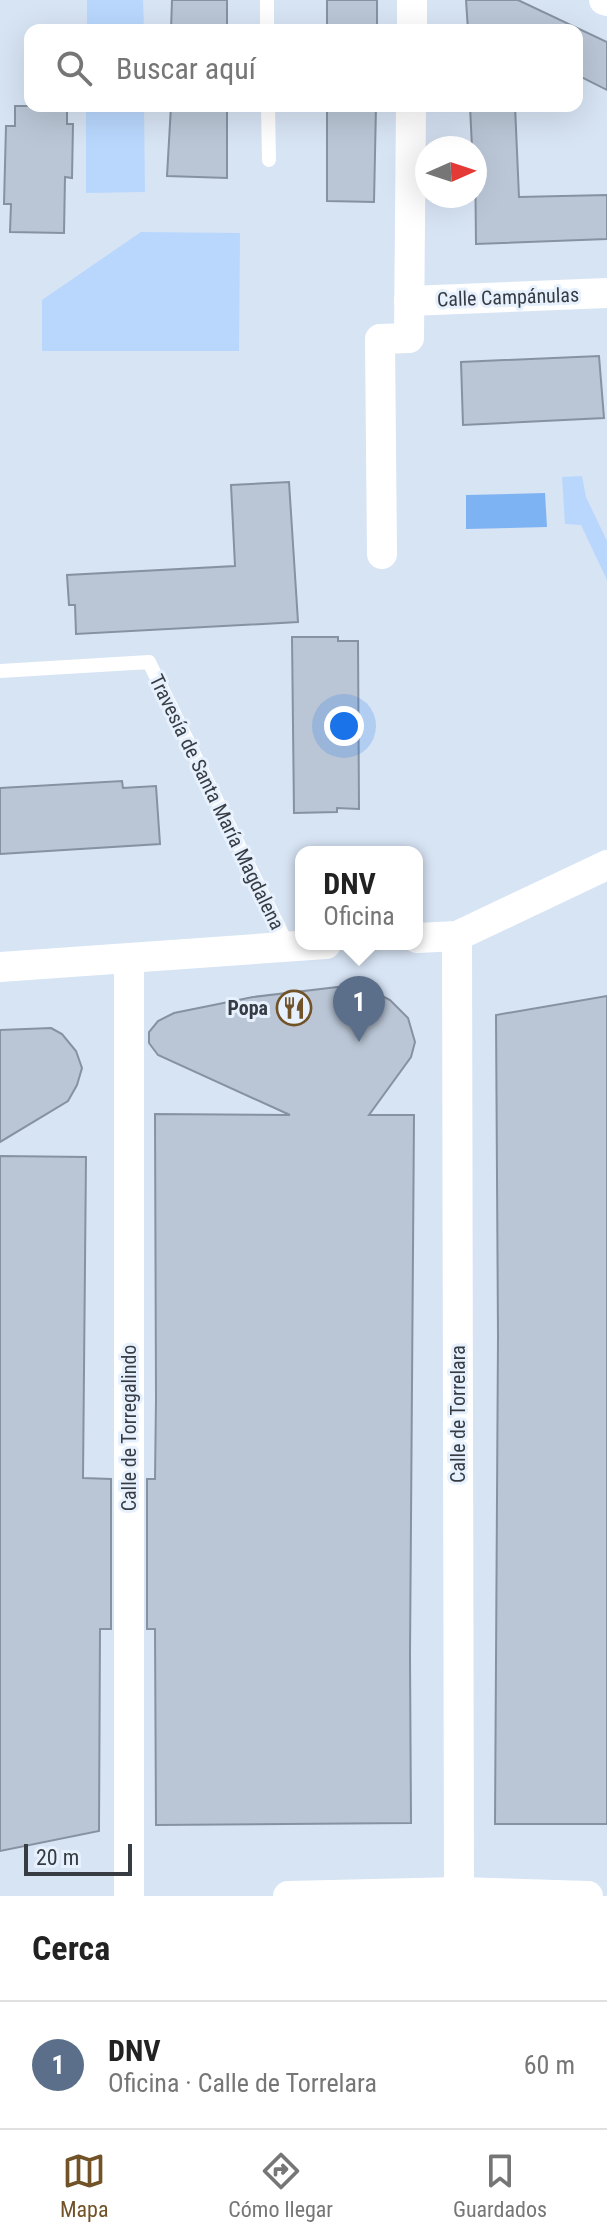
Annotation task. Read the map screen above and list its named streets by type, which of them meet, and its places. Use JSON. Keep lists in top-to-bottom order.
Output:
{
  "streets": {
    "street": ["Calle Campánulas", "Calle de Torrelara", "Calle de Torregalindo"],
    "lane": ["Travesía de Santa María Magdalena"]
  },
  "places": {
    "restaurant": ["Popa"]
  },
  "scale_bar": "20 m",
  "north": "right",
  "page": {
    "search": "Buscar aquí",
    "popup": ["DNV", "Oficina"],
    "pins": "1",
    "scale": "20 m",
    "heading": "Cerca",
    "list": [
      {
        "mark": "1",
        "name": "DNV",
        "note": "Oficina · Calle de Torrelara",
        "value": "60 m"
      }
    ],
    "nav": ["Mapa", "Cómo llegar", "Guardados"]
  }
}
